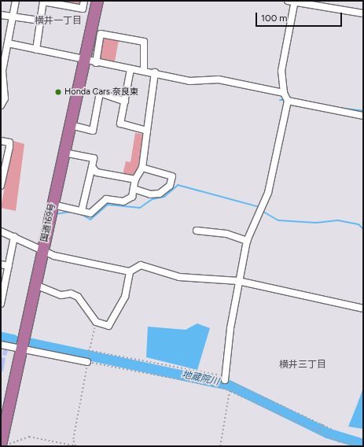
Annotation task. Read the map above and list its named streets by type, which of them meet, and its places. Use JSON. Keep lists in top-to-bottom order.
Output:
{
  "streets": {
    "highway": ["国道169号"]
  },
  "districts": ["横井一丁目", "横井三丁目"],
  "water": ["地蔵院川"],
  "places": ["Honda Cars 奈良東"],
  "scale_bar": "100 m"
}
